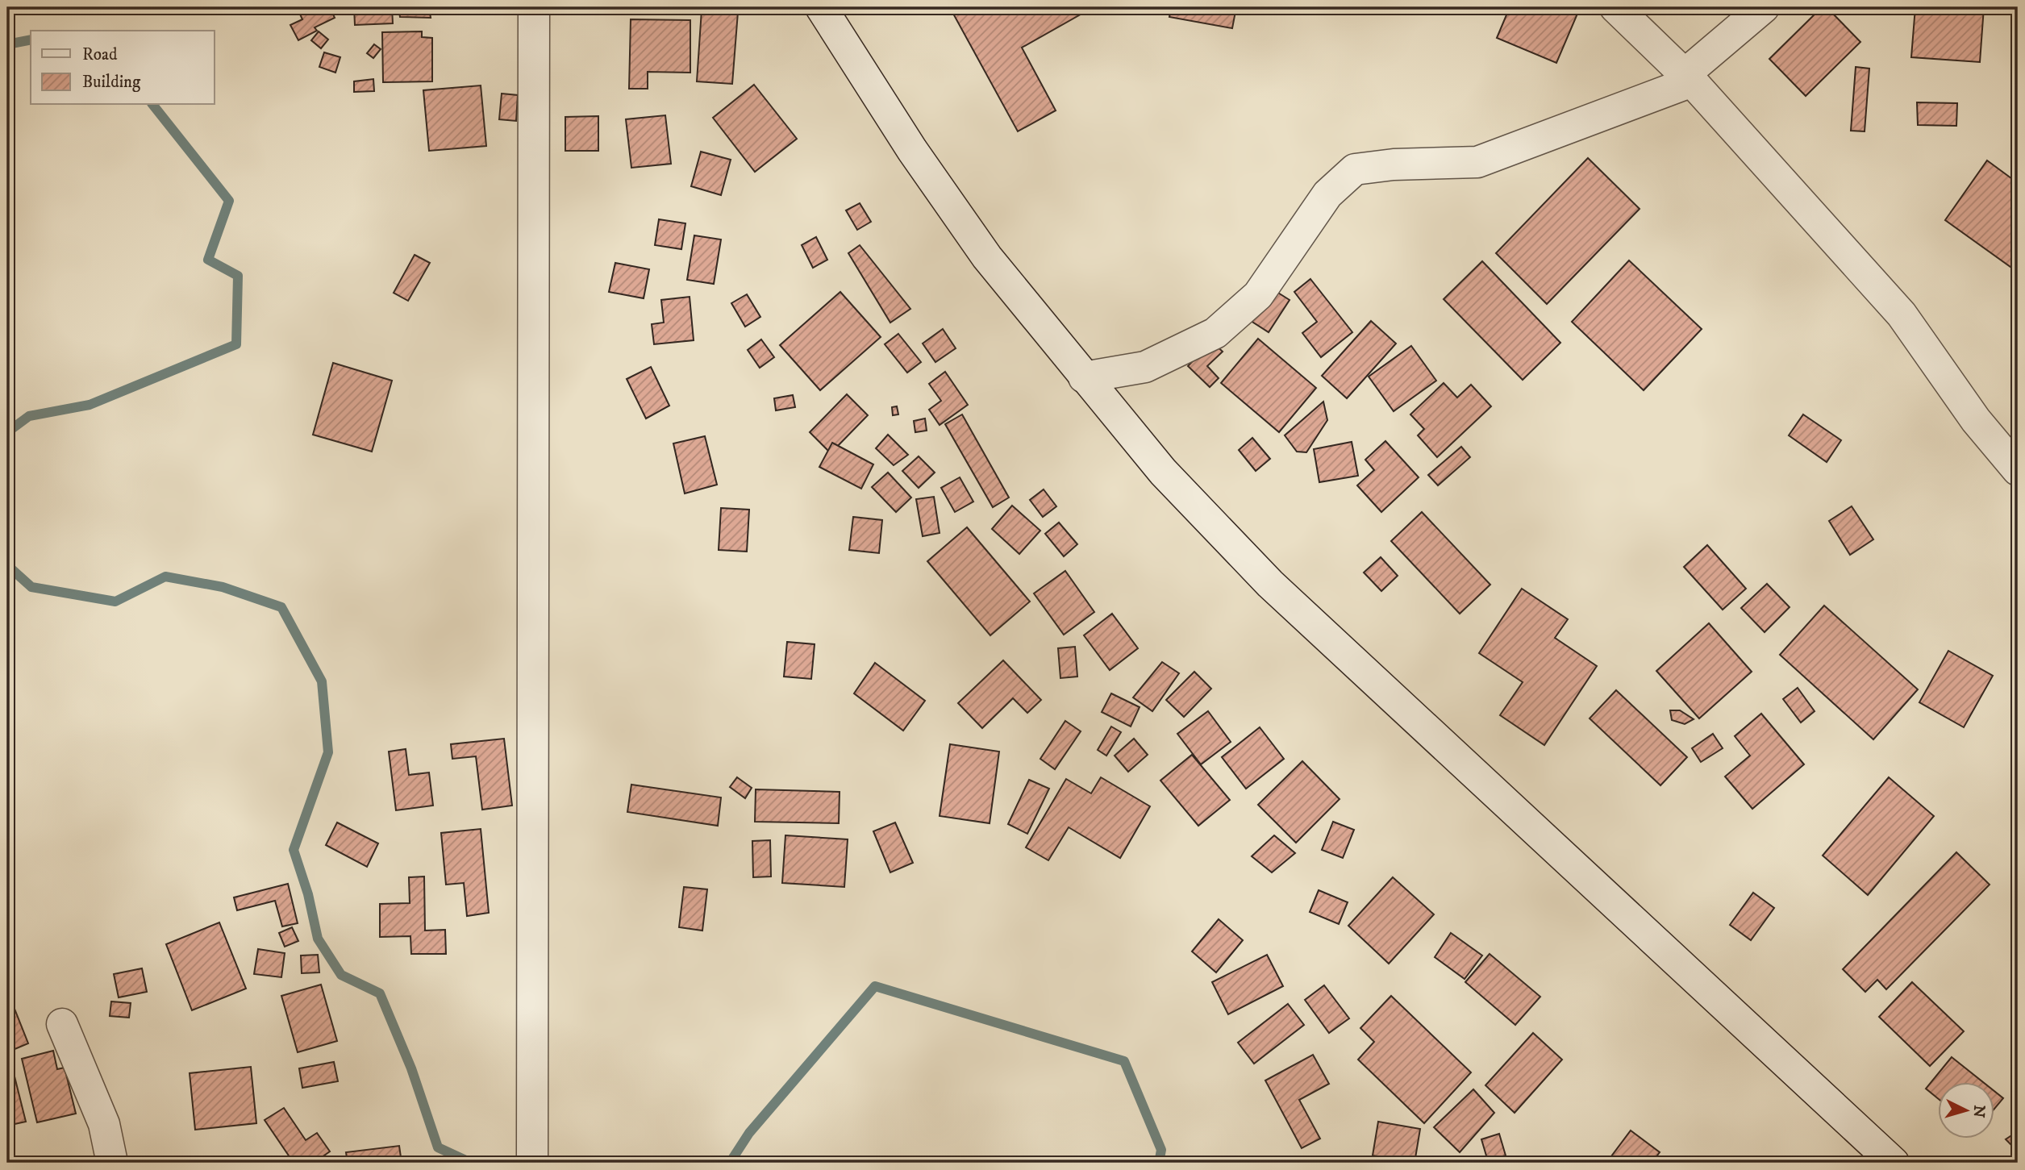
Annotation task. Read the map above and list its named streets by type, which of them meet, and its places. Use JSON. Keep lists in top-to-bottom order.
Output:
{
  "legend": ["Road", "Building"],
  "north": "right"
}
